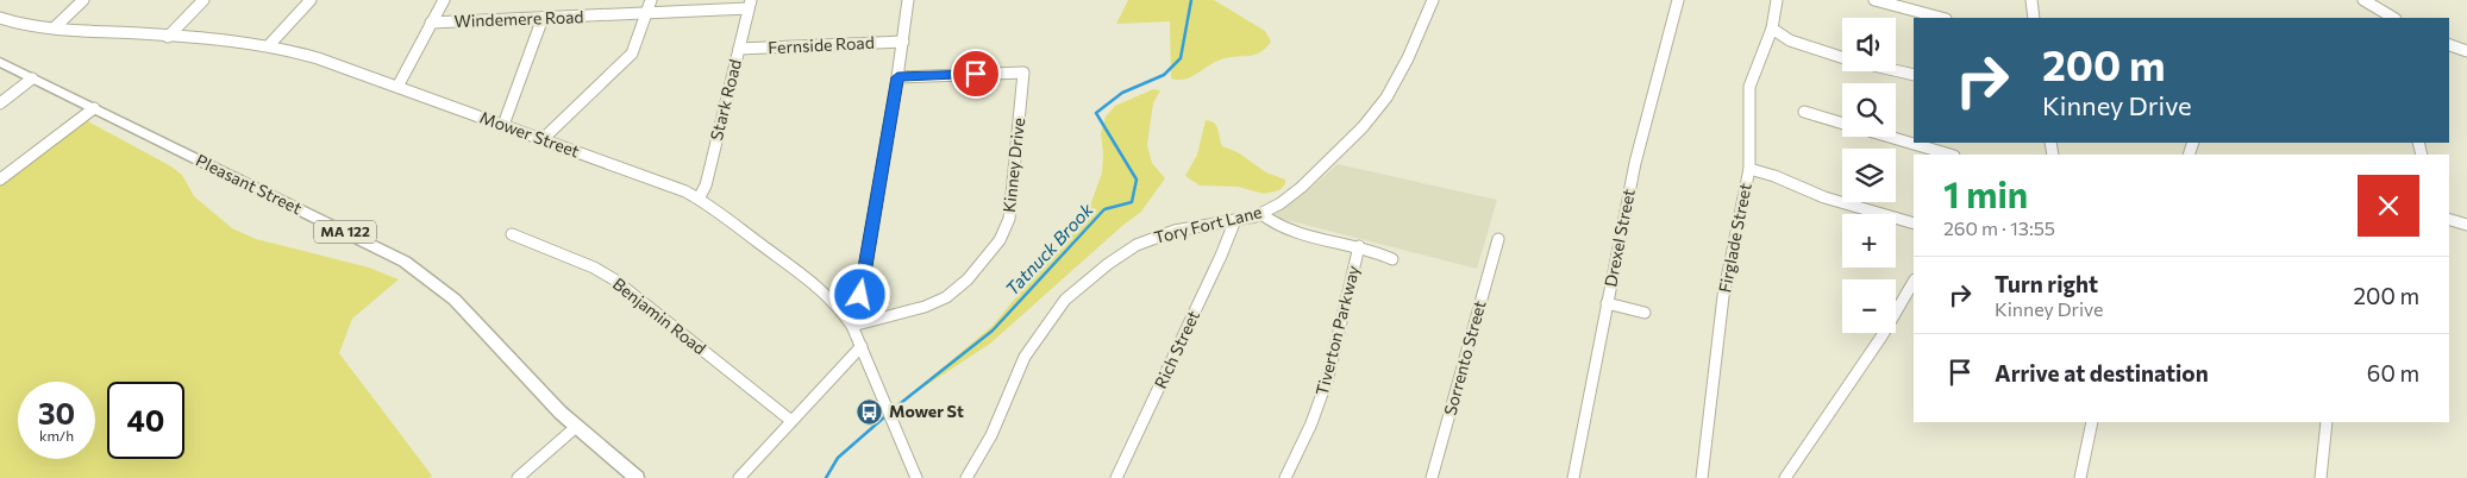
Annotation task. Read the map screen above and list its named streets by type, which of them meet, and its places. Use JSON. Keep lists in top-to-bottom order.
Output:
{
  "streets": {
    "main road": ["Pleasant Street", "MA 122"],
    "street": [
      "Windemere Road",
      "Fernside Road",
      "Stark Road",
      "Mower Street",
      "Kinney Drive",
      "Tory Fort Lane",
      "Drexel Street",
      "Firglade Street",
      "Benjamin Road",
      "Tiverton Parkway",
      "Rich Street",
      "Sorrento Street"
    ]
  },
  "crossings": [
    ["Windemere Road", "Stark Road"],
    ["Fernside Road", "Stark Road"],
    ["Stark Road", "Mower Street"],
    ["Mower Street", "Kinney Drive"],
    ["Tory Fort Lane", "Rich Street"]
  ],
  "water": ["Tatnuck Brook"],
  "places": {
    "bus stop": ["Mower St"]
  },
  "page": {
    "map_buttons": ["+", "−"],
    "turn": ["200 m", "Kinney Drive"],
    "heading": ["1 min", "260 m · 13:55"],
    "list": [
      {
        "name": "Turn right",
        "note": "Kinney Drive",
        "value": "200 m"
      },
      {
        "name": "Arrive at destination",
        "value": "60 m"
      }
    ],
    "speed": "30 km/h",
    "limit": "40"
  }
}
